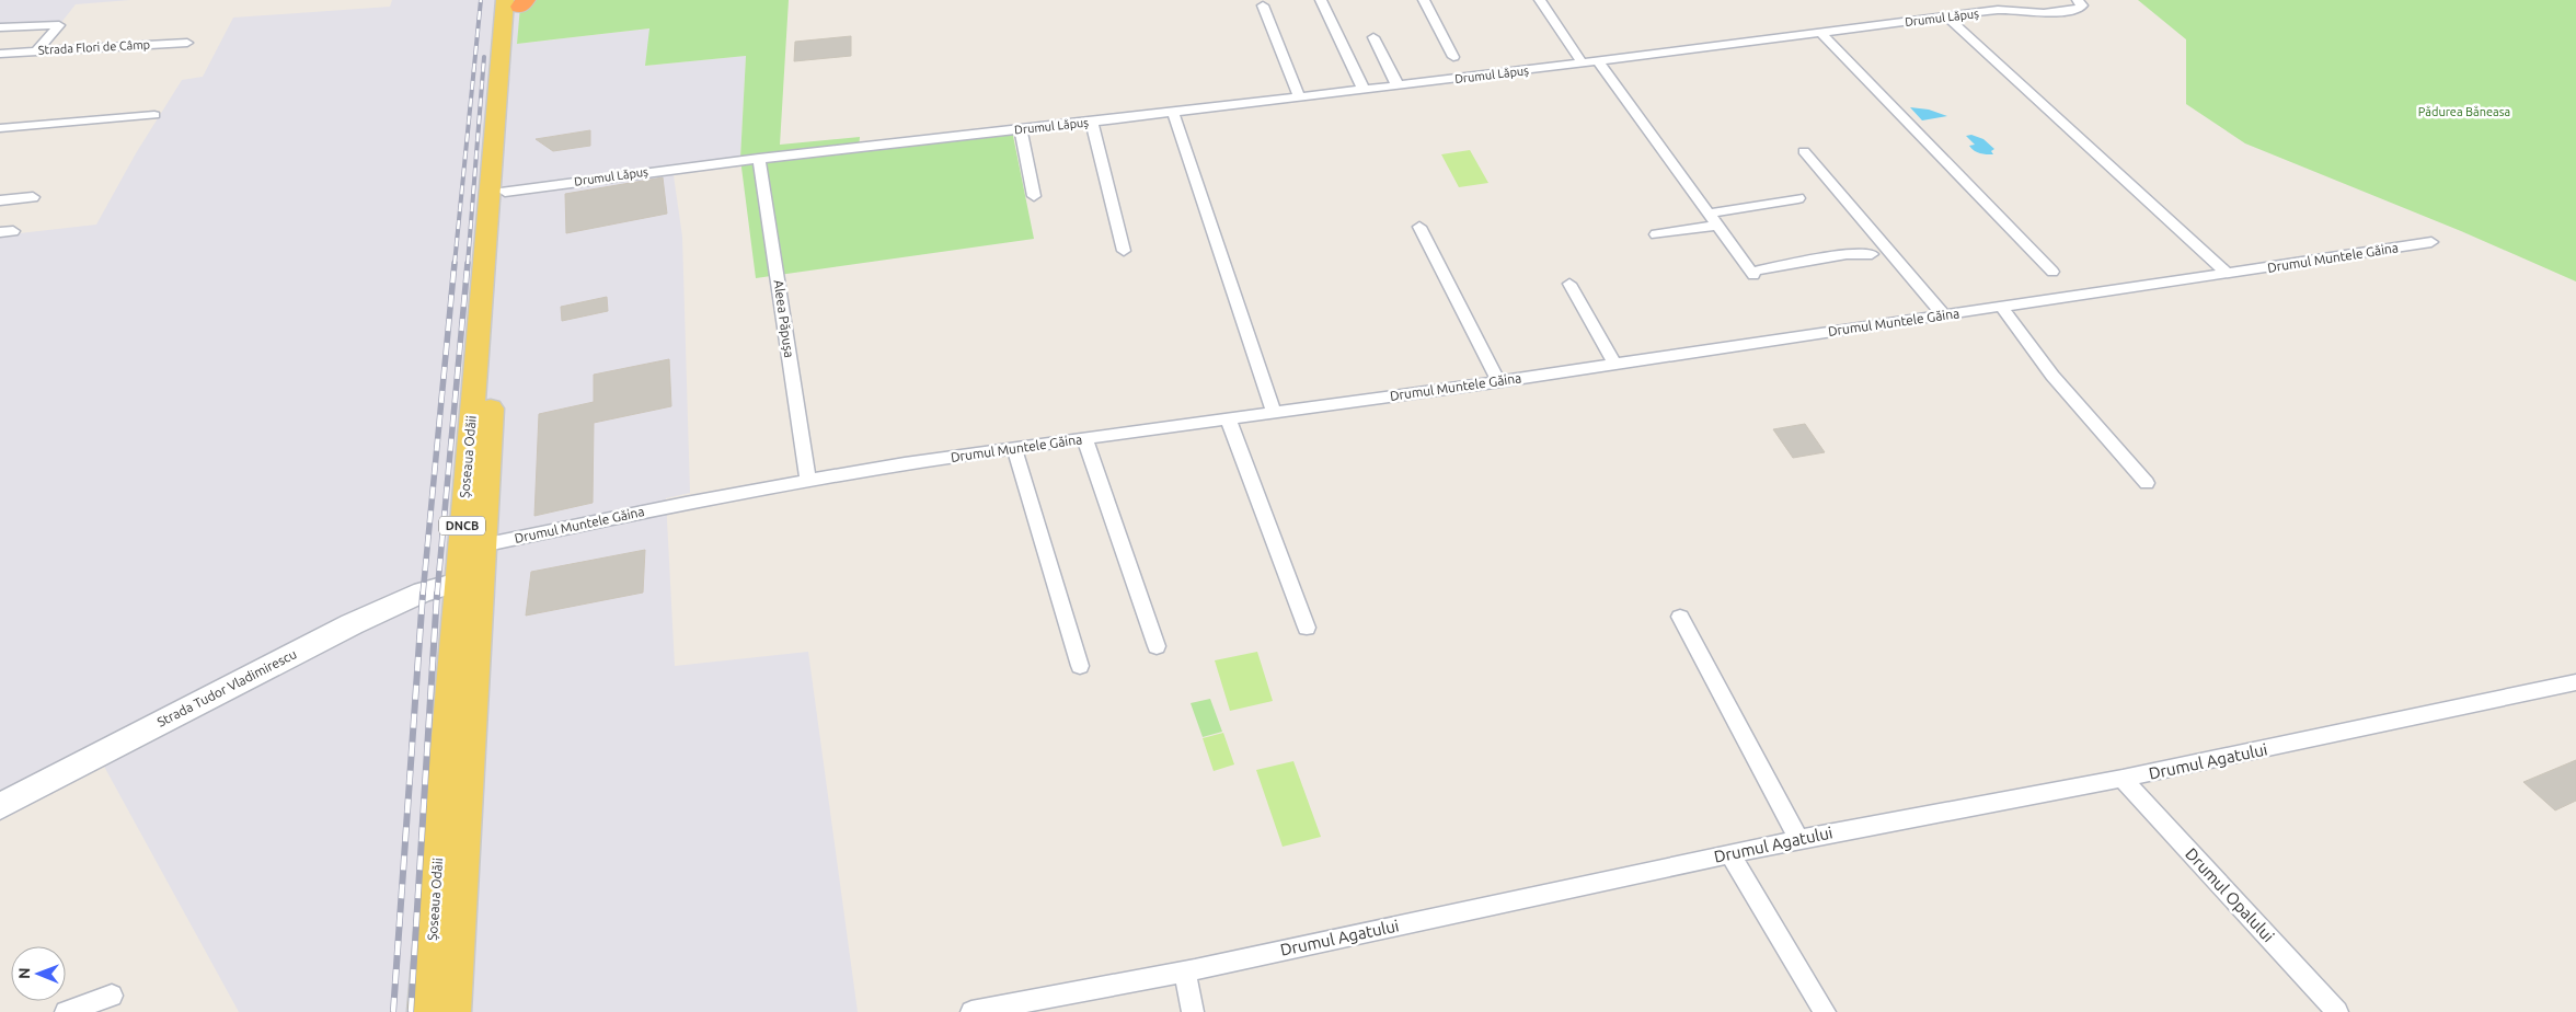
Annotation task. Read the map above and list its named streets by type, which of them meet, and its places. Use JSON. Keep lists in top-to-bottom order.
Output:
{
  "streets": {
    "main road": ["Șoseaua Odăii", "DNCB"],
    "street": [
      "Drumul Lăpuș",
      "Strada Flori de Câmp",
      "Drumul Muntele Găina",
      "Aleea Păpușa",
      "Strada Tudor Vladimirescu",
      "Drumul Agatului",
      "Drumul Opalului"
    ]
  },
  "crossings": [
    ["Drumul Lăpuș", "Aleea Păpușa"],
    ["Drumul Lăpuș", "Șoseaua Odăii"],
    ["Drumul Muntele Găina", "Aleea Păpușa"],
    ["Drumul Muntele Găina", "Șoseaua Odăii"],
    ["Șoseaua Odăii", "Strada Tudor Vladimirescu"],
    ["Drumul Agatului", "Drumul Opalului"]
  ],
  "parks": ["Pădurea Băneasa"],
  "north": "left"
}
